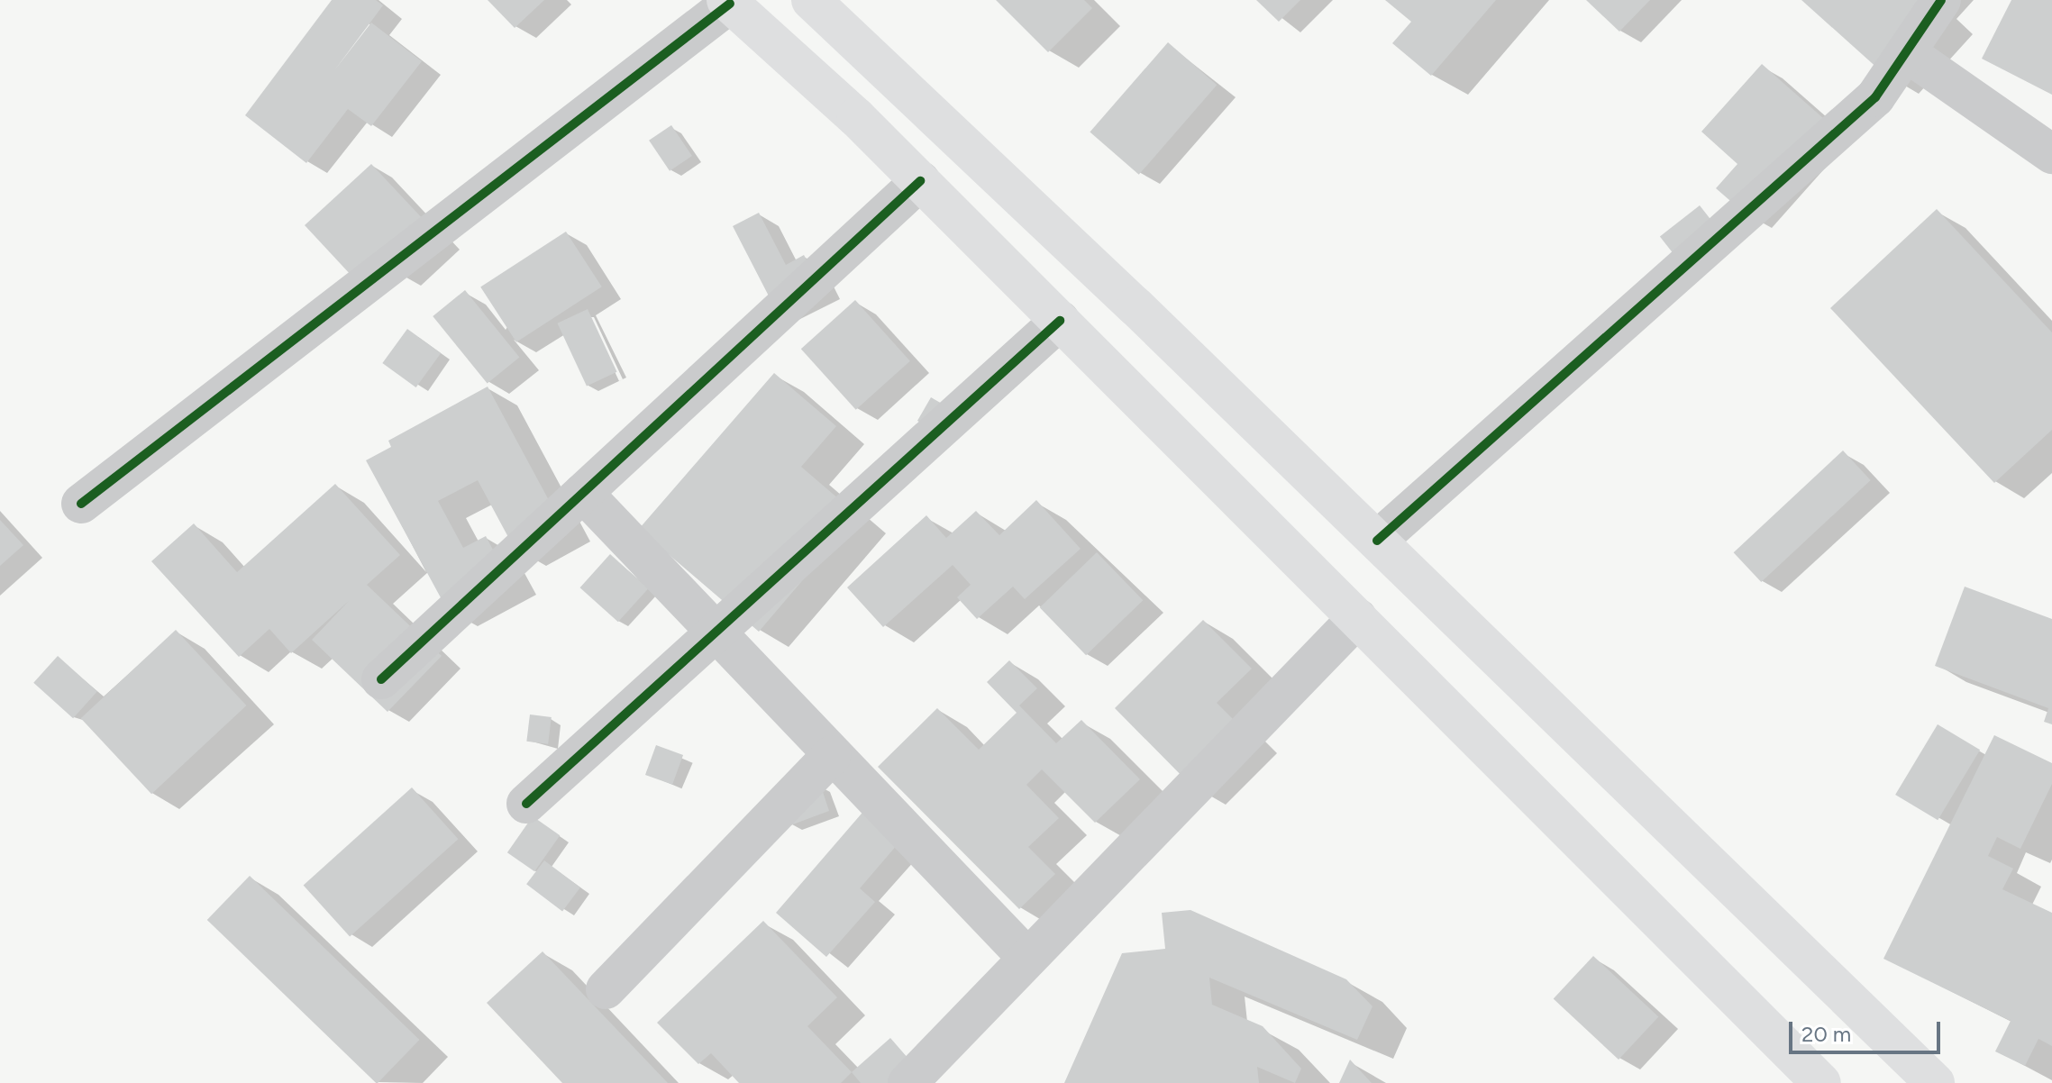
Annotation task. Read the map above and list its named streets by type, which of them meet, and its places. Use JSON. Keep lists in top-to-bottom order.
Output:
{
  "scale_bar": "20 m"
}
